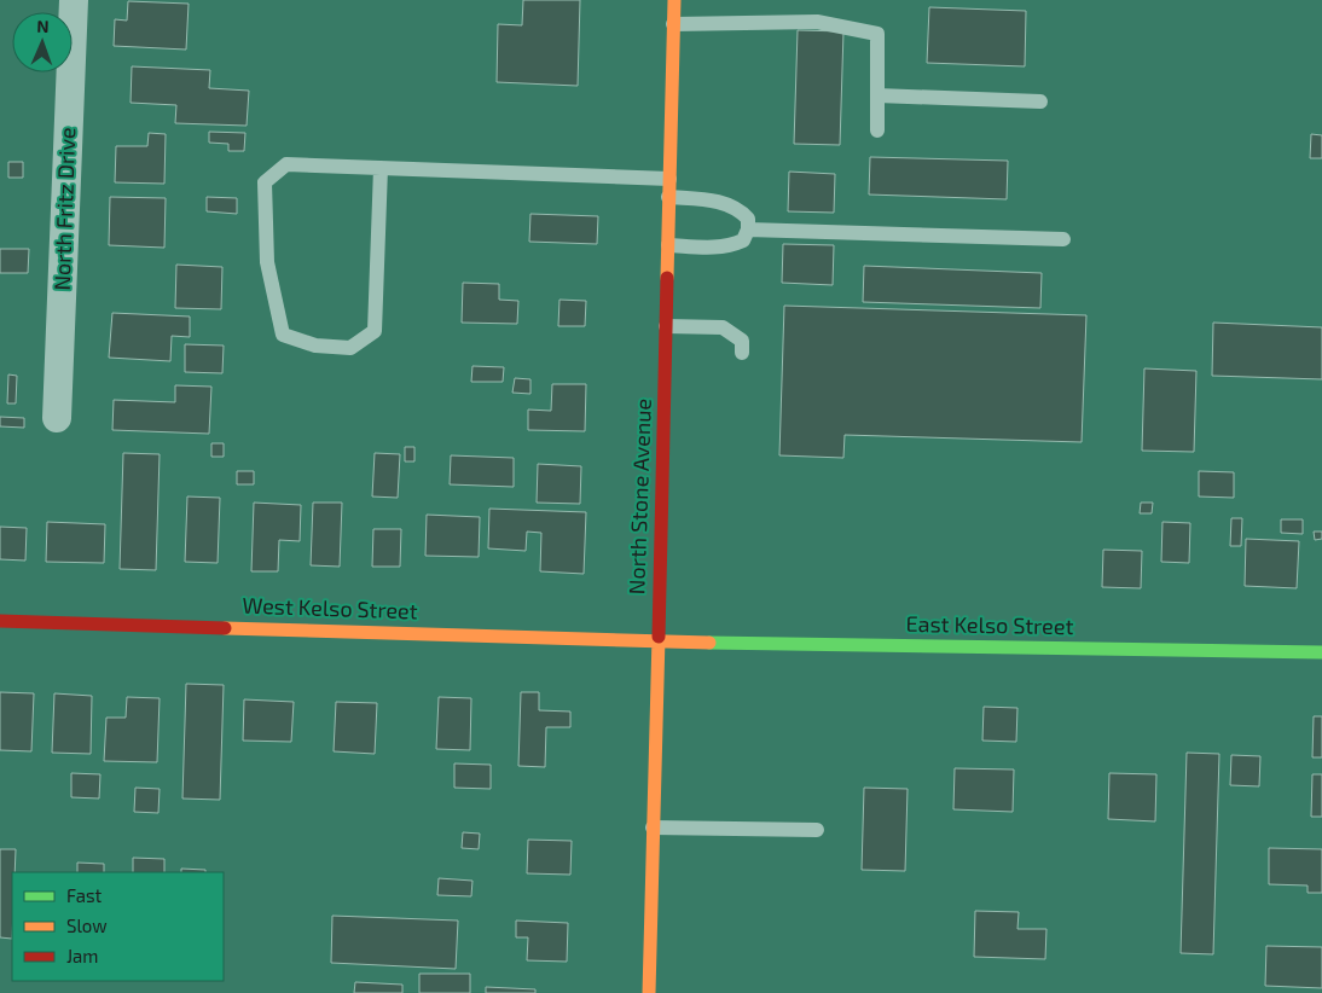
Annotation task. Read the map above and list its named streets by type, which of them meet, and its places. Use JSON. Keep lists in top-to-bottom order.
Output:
{
  "streets": {
    "street": [
      "North Fritz Drive",
      "North Stone Avenue",
      "West Kelso Street",
      "East Kelso Street"
    ]
  },
  "crossings": [
    ["North Stone Avenue", "West Kelso Street"],
    ["North Stone Avenue", "East Kelso Street"],
    ["West Kelso Street", "East Kelso Street"]
  ],
  "legend": ["Fast", "Slow", "Jam"],
  "north": "top"
}
